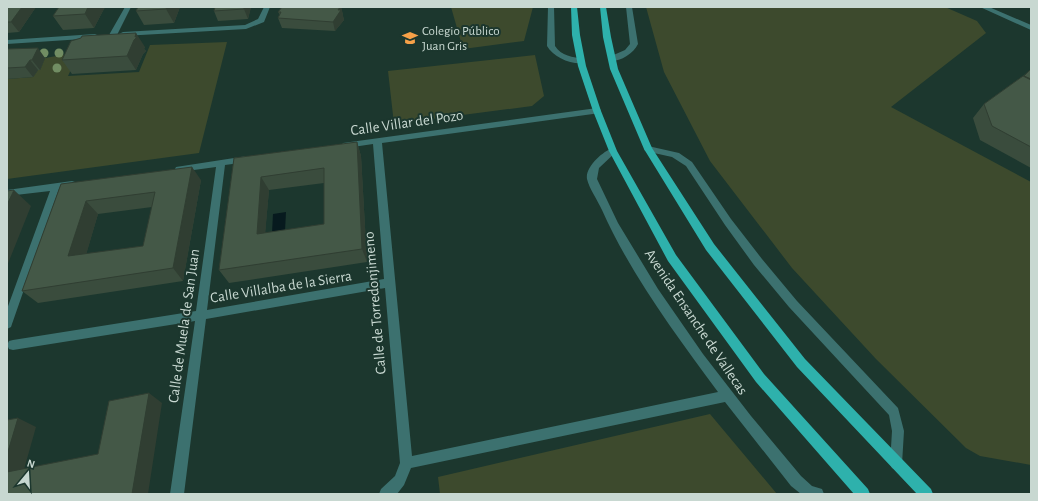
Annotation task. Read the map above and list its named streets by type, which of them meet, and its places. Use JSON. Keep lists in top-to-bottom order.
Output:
{
  "streets": {
    "main road": ["Avenida Ensanche de Vallecas"],
    "street": [
      "Calle Villar del Pozo",
      "Calle Villalba de la Sierra",
      "Calle de Torredonjimeno",
      "Calle de Muela de San Juan"
    ]
  },
  "crossings": [
    ["Calle Villar del Pozo", "Calle de Torredonjimeno"],
    ["Calle Villar del Pozo", "Avenida Ensanche de Vallecas"],
    ["Calle Villalba de la Sierra", "Calle de Torredonjimeno"],
    ["Calle Villalba de la Sierra", "Calle de Muela de San Juan"]
  ],
  "places": {
    "school or university": ["Colegio Público Juan Gris"]
  },
  "north": "top"
}
